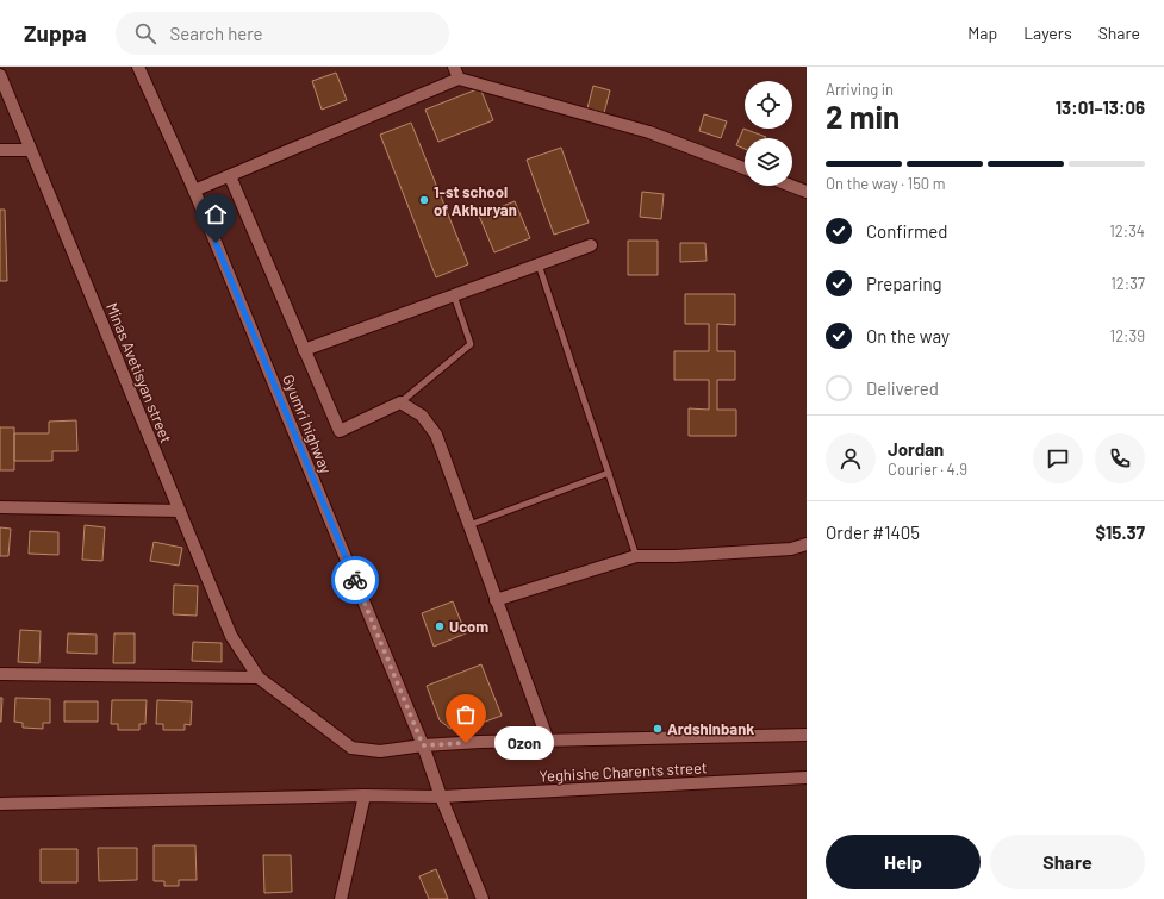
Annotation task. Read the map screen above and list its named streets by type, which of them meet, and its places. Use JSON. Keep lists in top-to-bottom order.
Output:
{
  "streets": {
    "street": ["Minas Avetisyan street", "Gyumri highway", "Yeghishe Charents street"]
  },
  "crossings": [
    ["Minas Avetisyan street", "Gyumri highway"],
    ["Gyumri highway", "Yeghishe Charents street"]
  ],
  "places": [
    "1-st school of Akhuryan",
    "Ucom",
    "Ardshinbank",
    "Ozon"
  ],
  "page": {
    "header": "Zuppa",
    "search": "Search here",
    "nav": ["Map", "Layers", "Share"],
    "heading": ["2 min", "Arriving in", "13:01–13:06"],
    "panel": [
      "Jordan",
      "Courier · 4.9",
      "Order #1405",
      "$15.37"
    ],
    "bar": "On the way · 150 m",
    "list": [
      ["Confirmed", "12:34"],
      ["Preparing", "12:37"],
      ["On the way", "12:39"],
      "Delivered"
    ],
    "bubble": "Ozon",
    "buttons": ["Help", "Share"]
  }
}
